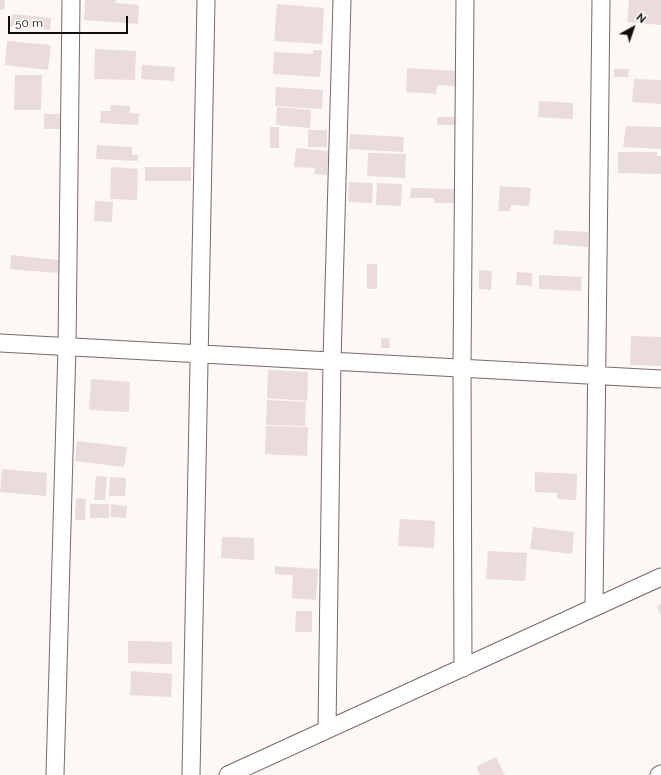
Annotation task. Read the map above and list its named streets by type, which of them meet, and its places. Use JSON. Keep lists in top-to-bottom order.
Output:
{
  "scale_bar": "50 m",
  "north": "top right"
}
